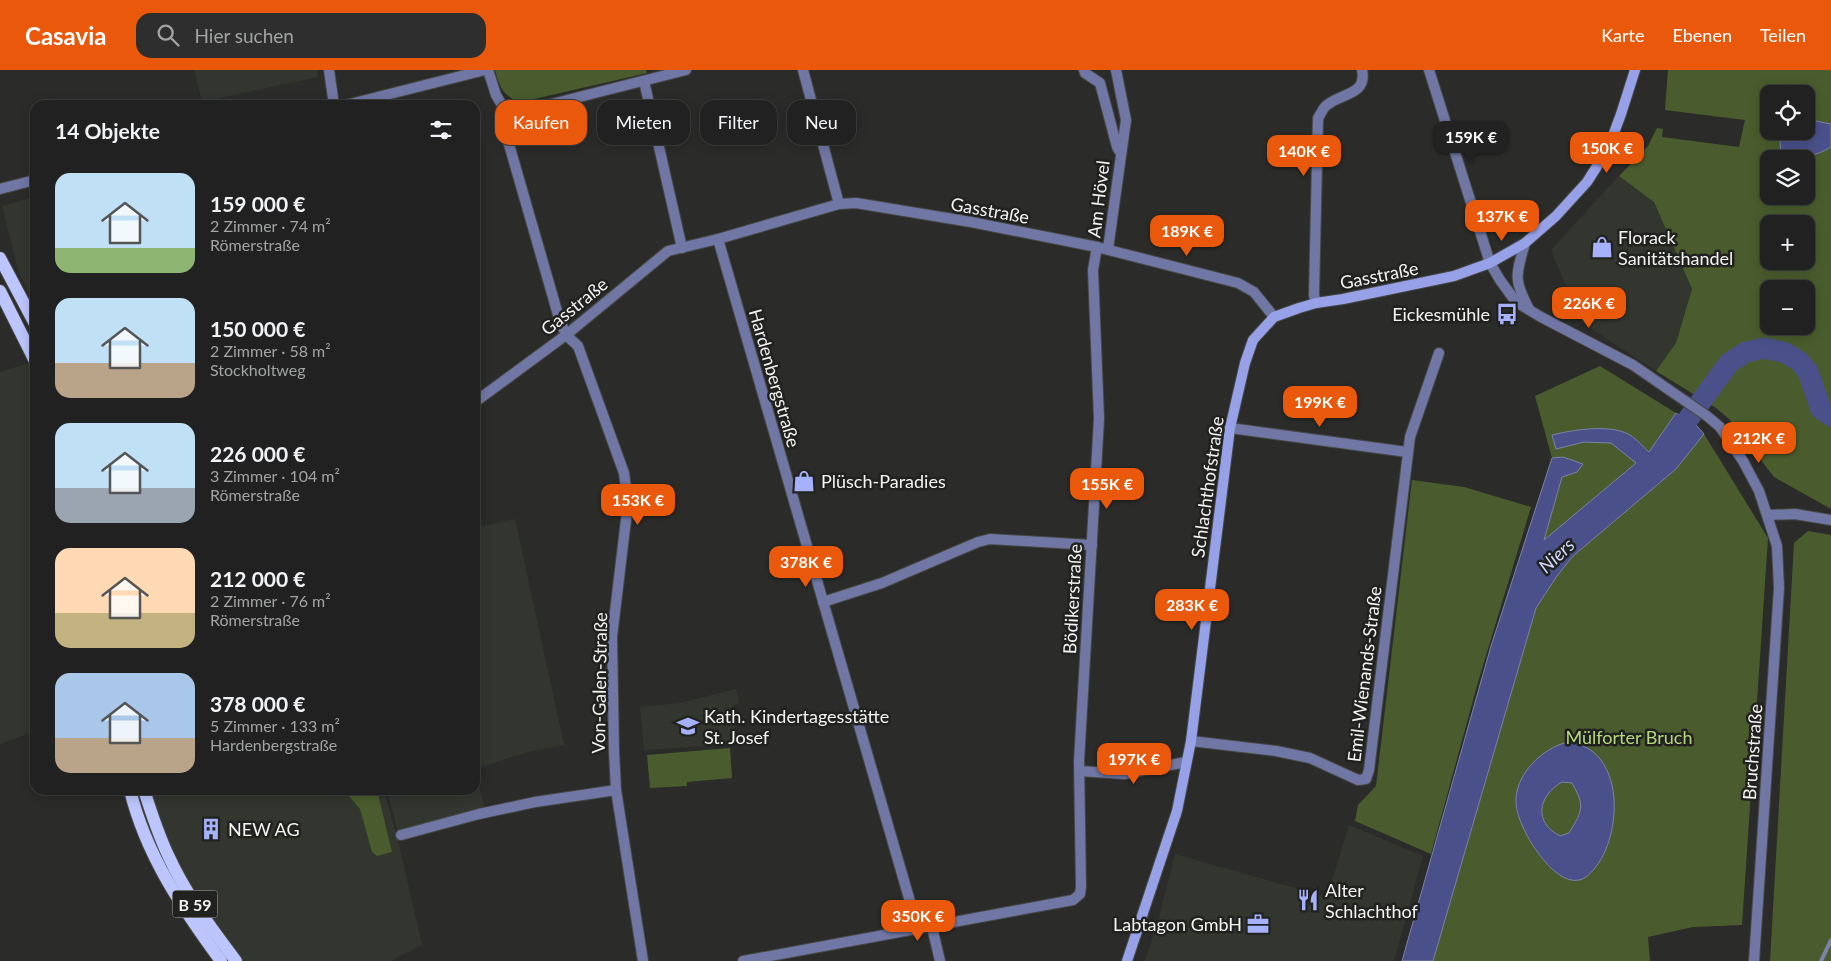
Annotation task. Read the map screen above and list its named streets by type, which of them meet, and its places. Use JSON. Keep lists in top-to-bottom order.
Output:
{
  "streets": {
    "main road": ["Gasstraße", "Schlachthofstraße", "B 59"],
    "street": [
      "Am Hövel",
      "Hardenbergstraße",
      "Bödikerstraße",
      "Emil-Wienands-Straße",
      "Von-Galen-Straße",
      "Bruchstraße"
    ]
  },
  "crossings": [
    ["Am Hövel", "Gasstraße"],
    ["Gasstraße", "Hardenbergstraße"],
    ["Gasstraße", "Schlachthofstraße"],
    ["Gasstraße", "Bödikerstraße"],
    ["Gasstraße", "Von-Galen-Straße"],
    ["Gasstraße", "Bruchstraße"],
    ["Schlachthofstraße", "Emil-Wienands-Straße"]
  ],
  "water": ["Niers"],
  "parks": ["Mülforter Bruch"],
  "places": {
    "shop": ["Florack Sanitätshandel", "Plüsch-Paradies"],
    "bus stop": ["Eickesmühle"],
    "school or university": ["Kath. Kindertagesstätte St. Josef"],
    "building": ["NEW AG"],
    "restaurant": ["Alter Schlachthof"],
    "office": ["Labtagon GmbH"]
  },
  "page": {
    "header": "Casavia",
    "search": "Hier suchen",
    "nav": ["Karte", "Ebenen", "Teilen"],
    "map_buttons": ["+", "−"],
    "chip": [
      "Kaufen",
      "Mieten",
      "Filter",
      "Neu"
    ],
    "heading": "14 Objekte",
    "price": [
      "159K €",
      "150K €",
      "140K €",
      "137K €",
      "189K €",
      "226K €",
      "199K €",
      "212K €",
      "155K €",
      "153K €",
      "378K €",
      "283K €",
      "197K €",
      "350K €"
    ],
    "list": [
      {
        "name": "159 000 €",
        "note": "2 Zimmer · 74 m² · Römerstraße"
      },
      {
        "name": "150 000 €",
        "note": "2 Zimmer · 58 m² · Stockholtweg"
      },
      {
        "name": "226 000 €",
        "note": "3 Zimmer · 104 m² · Römerstraße"
      },
      {
        "name": "212 000 €",
        "note": "2 Zimmer · 76 m² · Römerstraße"
      },
      {
        "name": "378 000 €",
        "note": "5 Zimmer · 133 m² · Hardenbergstraße"
      }
    ]
  }
}
